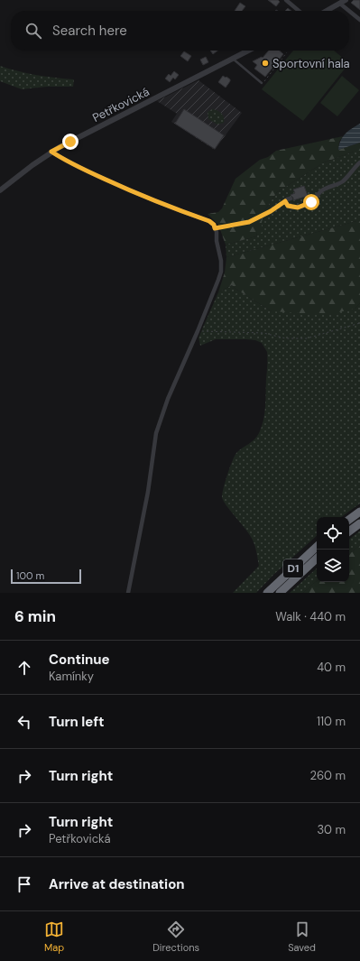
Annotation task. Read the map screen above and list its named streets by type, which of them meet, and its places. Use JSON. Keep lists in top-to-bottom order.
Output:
{
  "streets": {
    "highway": ["D1"],
    "street": ["Petřkovická"]
  },
  "places": ["Sportovní hala"],
  "scale_bar": "100 m",
  "page": {
    "search": "Search here",
    "scale": "100 m",
    "heading": ["6 min", "Walk · 440 m"],
    "list": [
      ["Continue", "Kamínky", "40 m"],
      ["Turn left", "110 m"],
      ["Turn right", "260 m"],
      ["Turn right", "Petřkovická", "30 m"],
      "Arrive at destination"
    ],
    "nav": ["Map", "Directions", "Saved"]
  }
}
